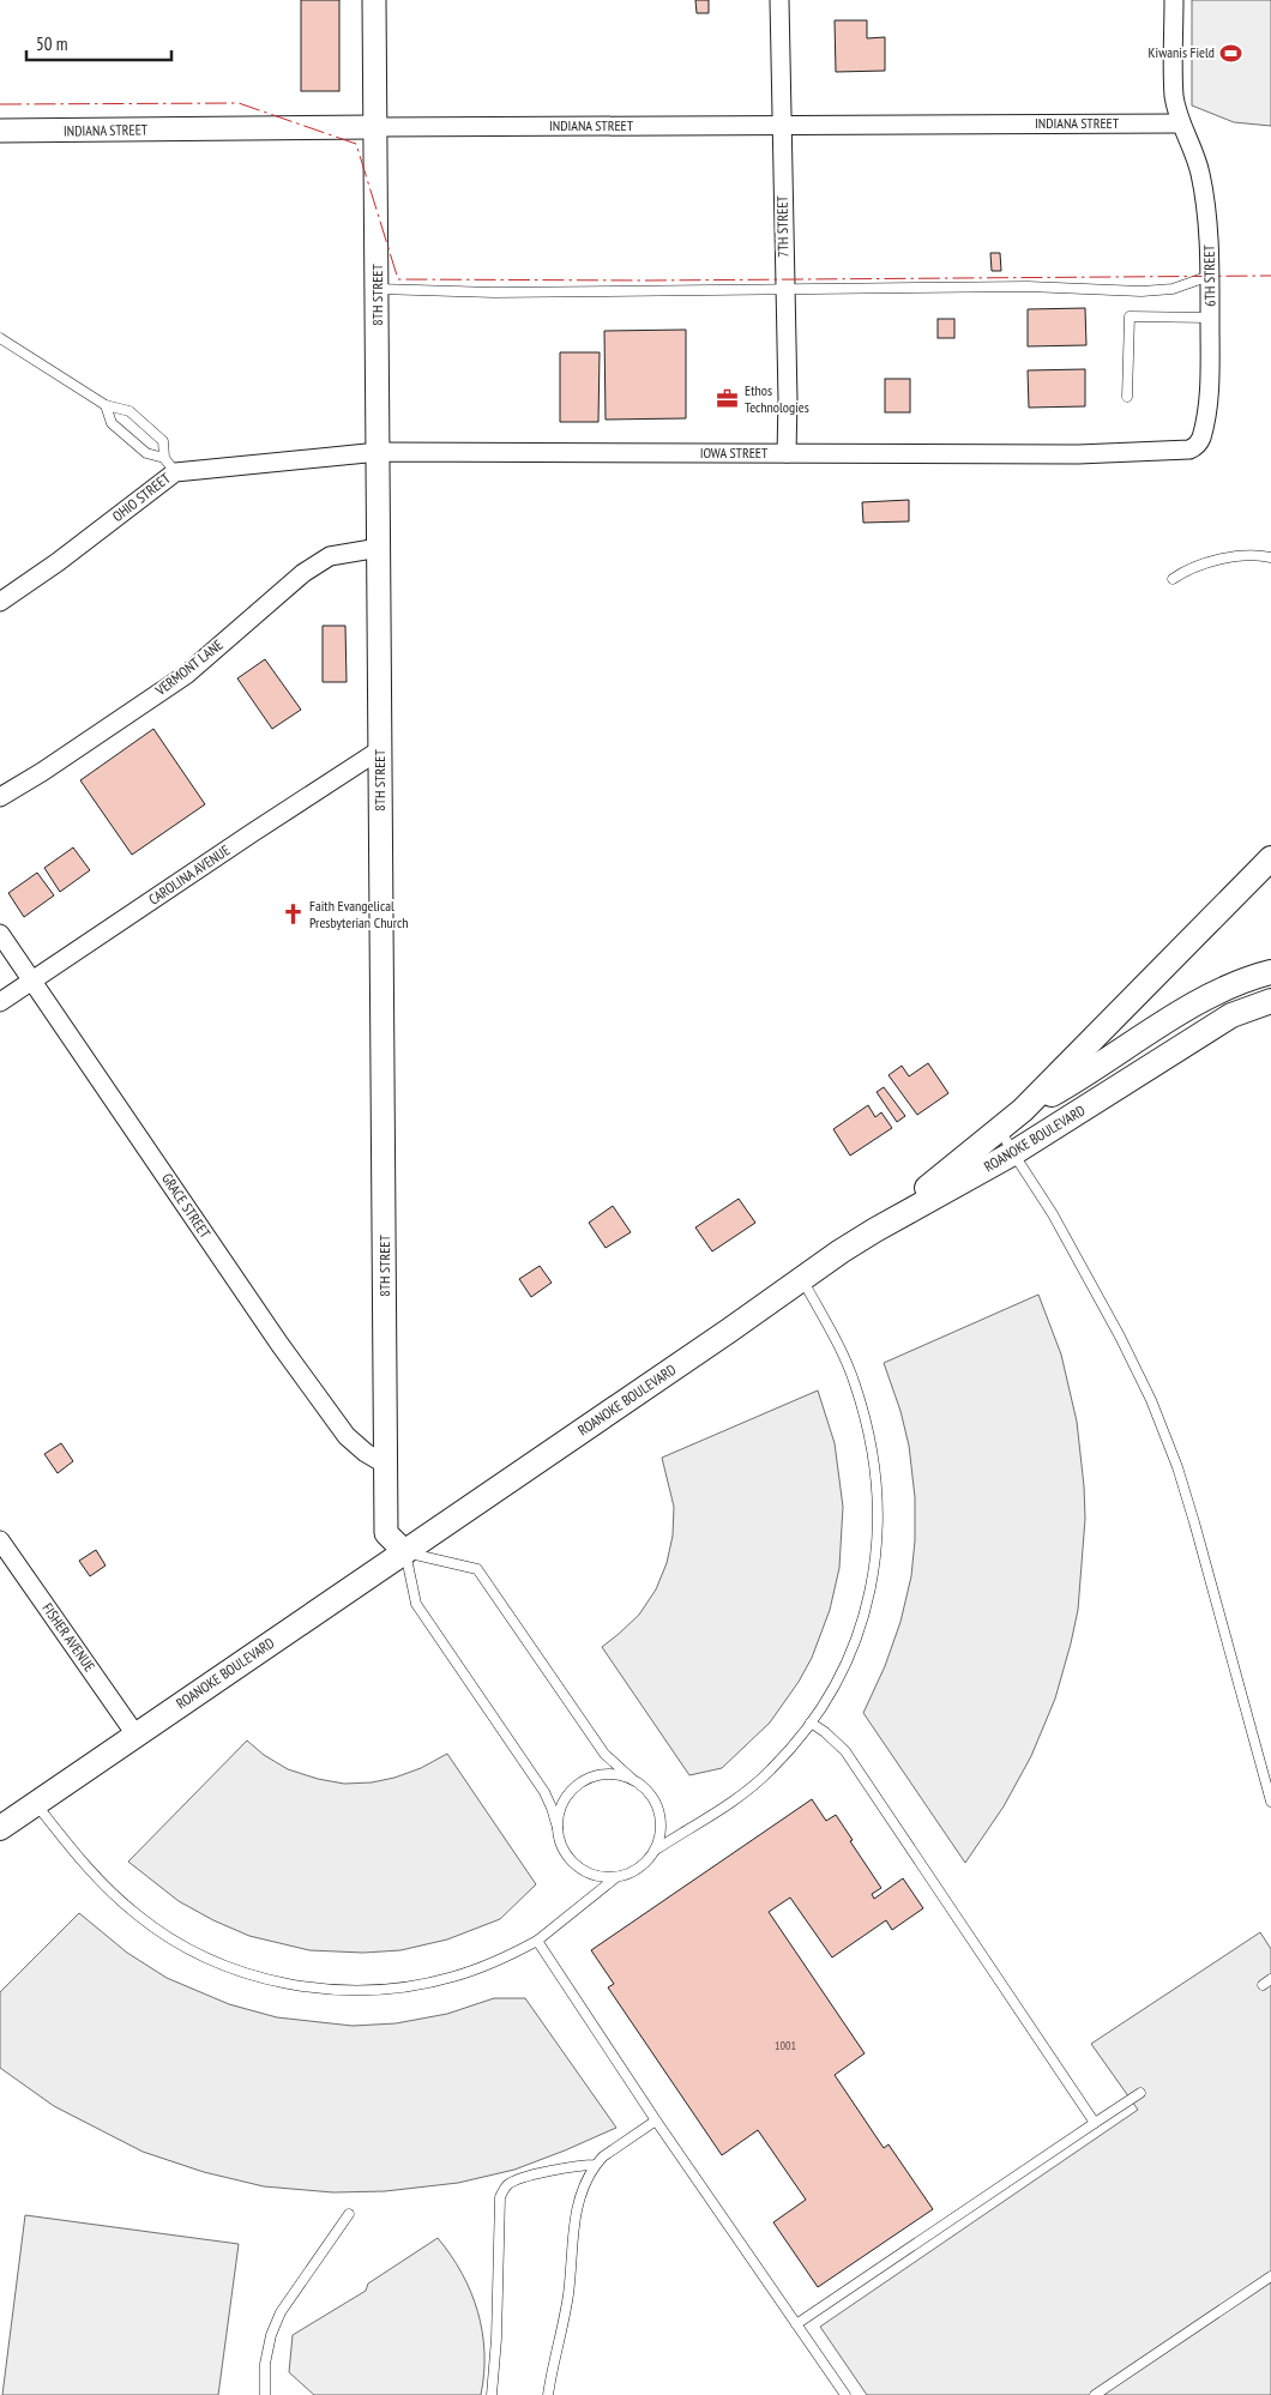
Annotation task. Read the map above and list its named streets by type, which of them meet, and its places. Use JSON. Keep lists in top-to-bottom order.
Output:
{
  "streets": {
    "main road": ["ROANOKE BOULEVARD"],
    "street": [
      "INDIANA STREET",
      "7TH STREET",
      "6TH STREET",
      "8TH STREET",
      "IOWA STREET",
      "OHIO STREET",
      "VERMONT LANE",
      "CAROLINA AVENUE",
      "GRACE STREET",
      "FISHER AVENUE"
    ]
  },
  "crossings": [
    ["INDIANA STREET", "7TH STREET"],
    ["INDIANA STREET", "6TH STREET"],
    ["INDIANA STREET", "8TH STREET"],
    ["7TH STREET", "IOWA STREET"],
    ["6TH STREET", "IOWA STREET"],
    ["8TH STREET", "IOWA STREET"],
    ["8TH STREET", "OHIO STREET"],
    ["8TH STREET", "VERMONT LANE"],
    ["8TH STREET", "CAROLINA AVENUE"],
    ["8TH STREET", "ROANOKE BOULEVARD"],
    ["8TH STREET", "GRACE STREET"],
    ["IOWA STREET", "OHIO STREET"],
    ["CAROLINA AVENUE", "GRACE STREET"],
    ["ROANOKE BOULEVARD", "FISHER AVENUE"]
  ],
  "places": {
    "sports": ["Kiwanis Field"],
    "office": ["Ethos Technologies"],
    "church": ["Faith Evangelical Presbyterian Church"]
  },
  "house_numbers": ["1001"],
  "scale_bar": "50 m"
}
